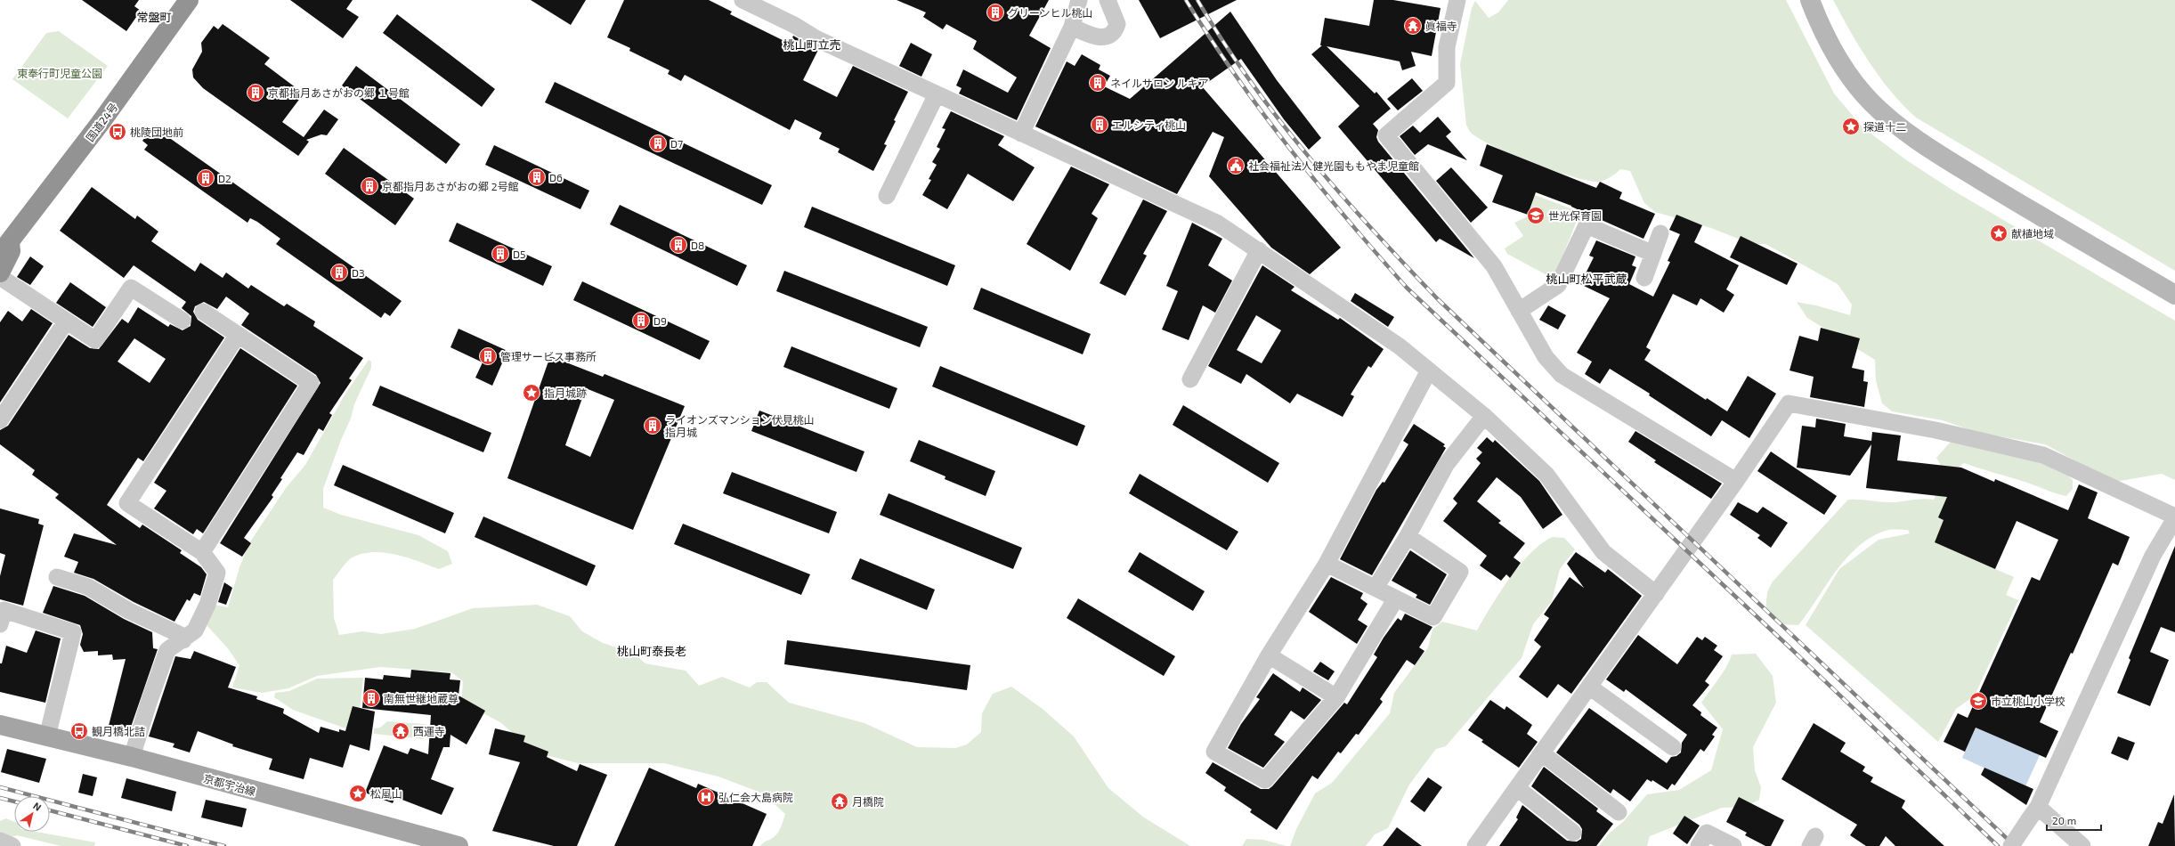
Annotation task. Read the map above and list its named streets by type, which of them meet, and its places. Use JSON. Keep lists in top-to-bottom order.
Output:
{
  "streets": {
    "highway": ["国道24号"],
    "main road": ["京都宇治線"]
  },
  "districts": [
    "常盤町",
    "桃山町立売",
    "桃山町松平武蔵",
    "桃山町泰長老"
  ],
  "parks": ["東奉行町児童公園"],
  "places": {
    "building": [
      "グリーンヒル桃山",
      "ネイルサロン ルキア",
      "京都指月あさがおの郷 １号館",
      "エルシティ桃山",
      "D7",
      "D6",
      "D2",
      "京都指月あさがおの郷 2号館",
      "D8",
      "D5",
      "D3",
      "D9",
      "管理サービス事務所",
      "ライオンズマンション伏見桃山 指月城",
      "南無世継地蔵尊"
    ],
    "temple": ["眞福寺", "西運寺", "月橋院"],
    "place": [
      "探道十二",
      "献植地域",
      "指月城跡",
      "松風山"
    ],
    "bus stop": ["桃陵団地前", "観月橋北詰"],
    "public building": ["社会福祉法人健光園ももやま児童館"],
    "school or university": ["世光保育園", "市立桃山小学校"],
    "hospital": ["弘仁会大島病院"]
  },
  "scale_bar": "20 m",
  "north": "top right"
}
